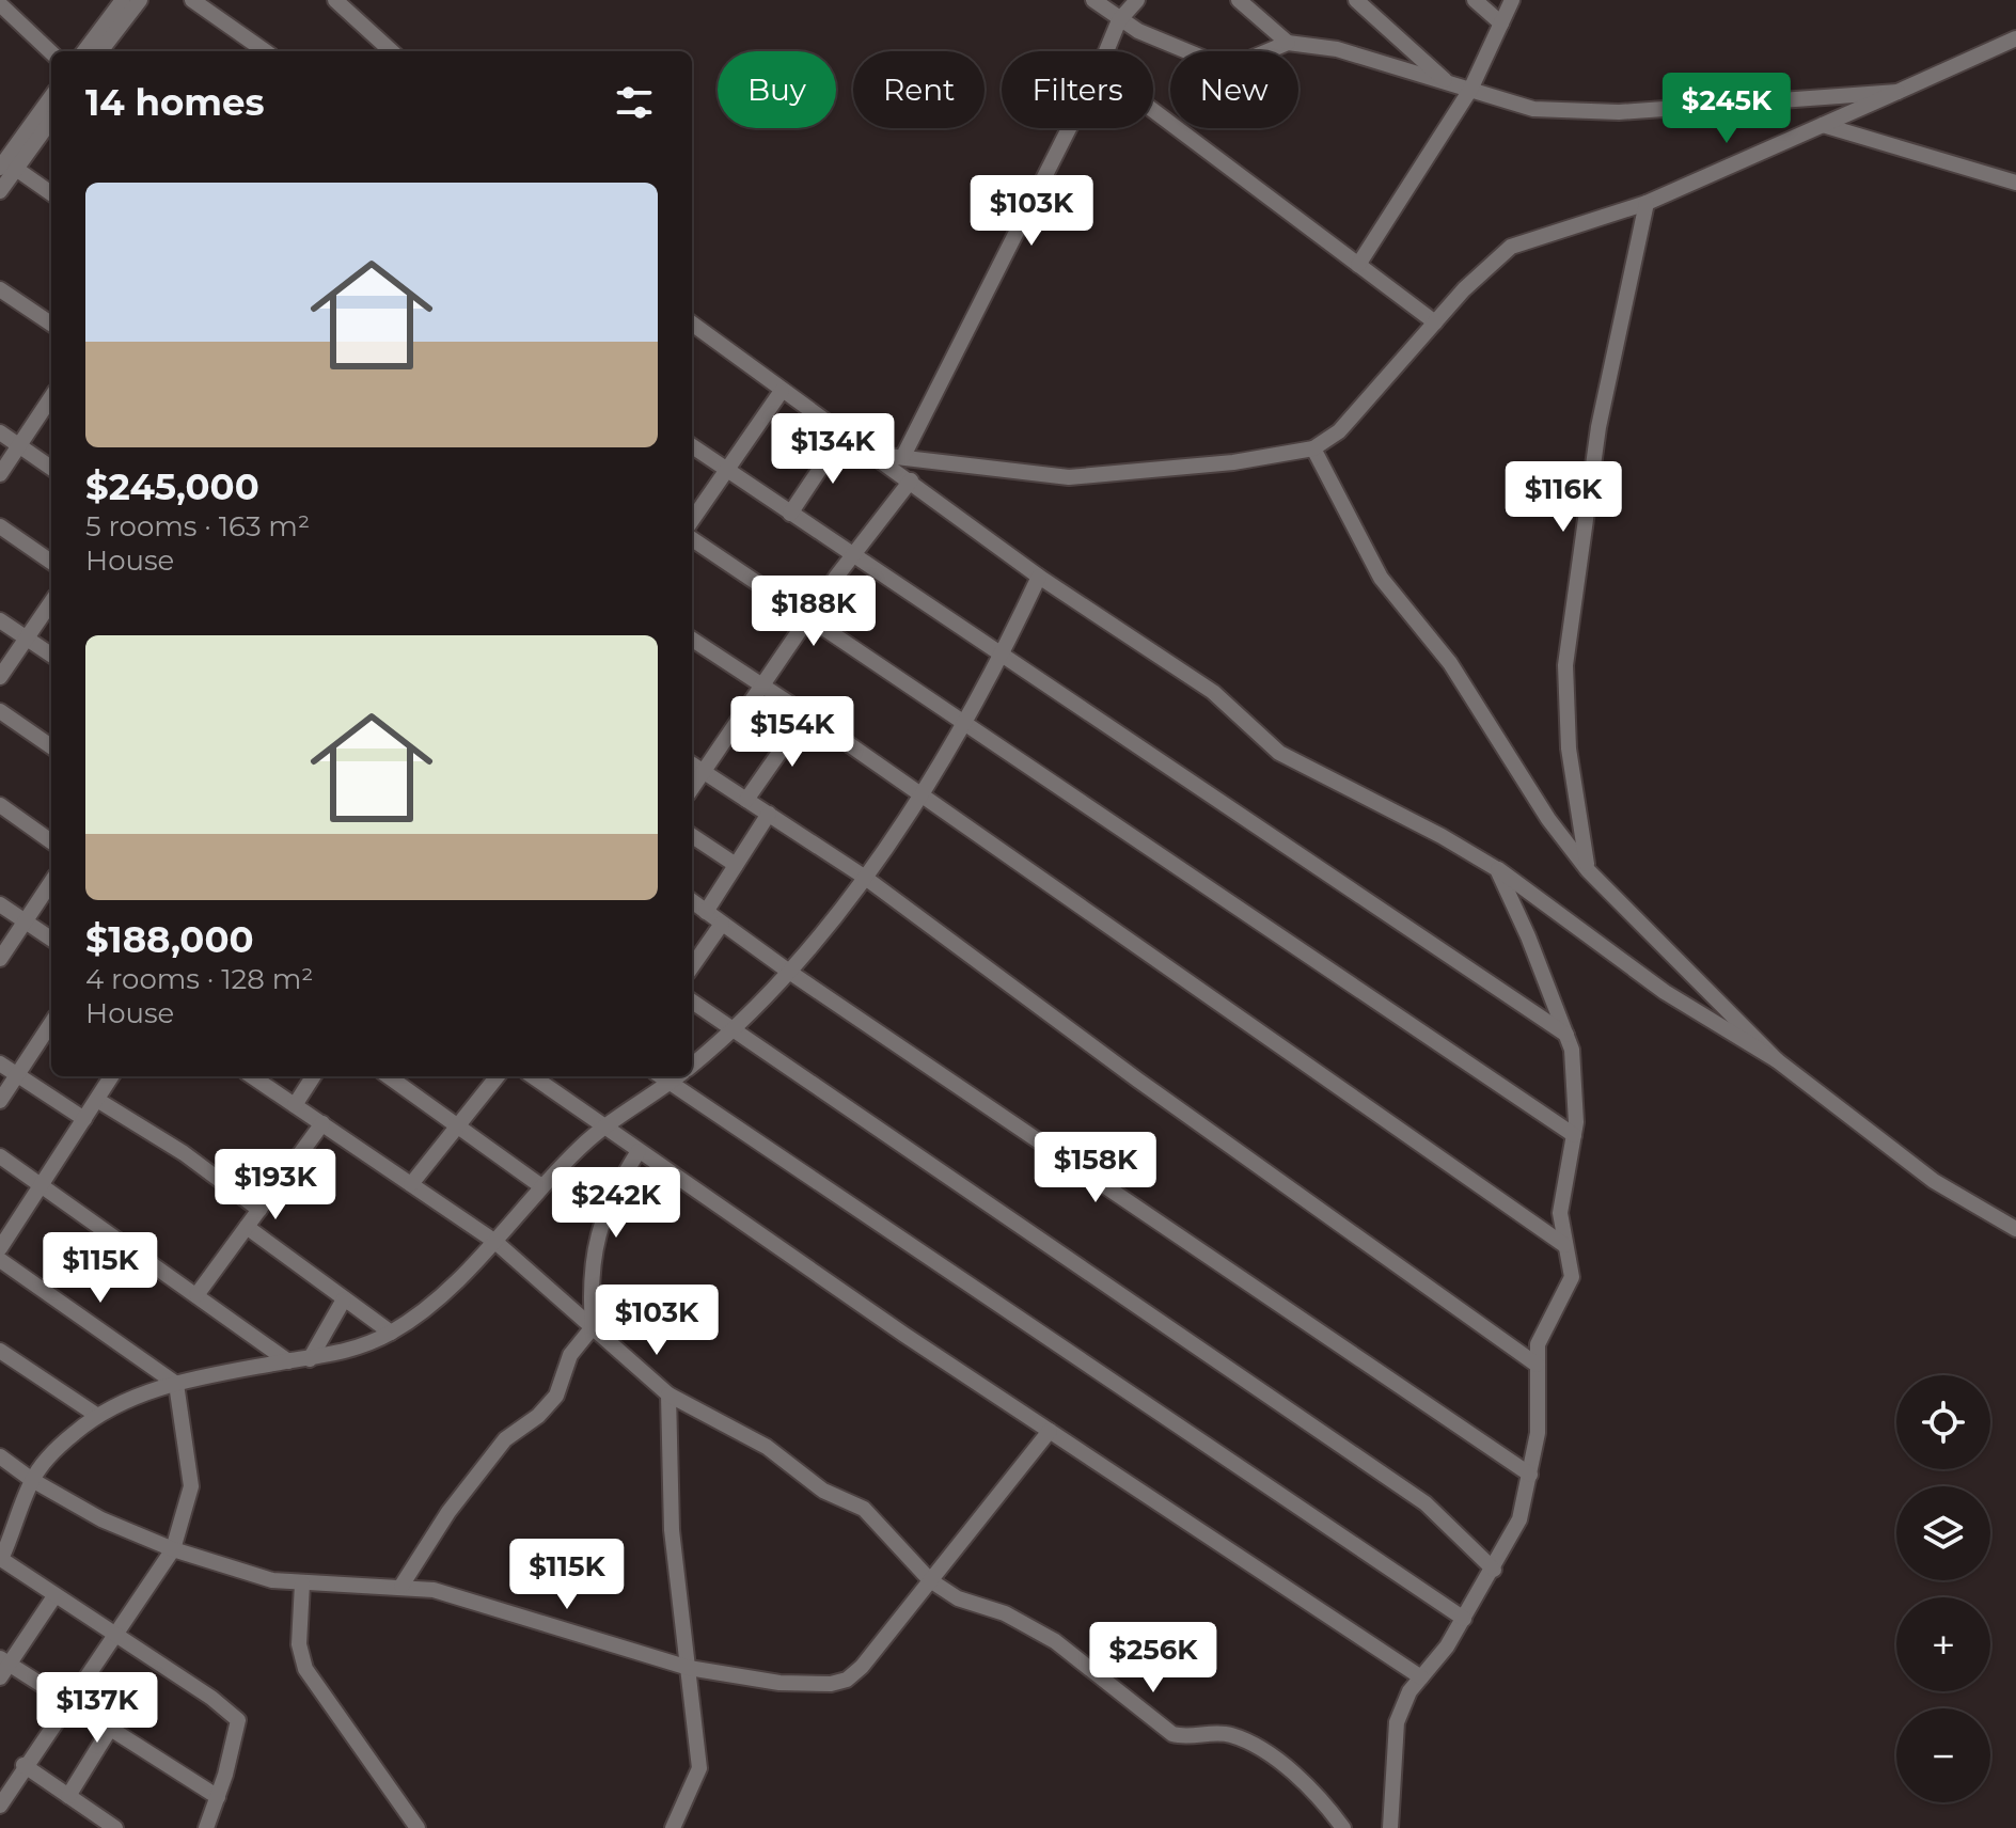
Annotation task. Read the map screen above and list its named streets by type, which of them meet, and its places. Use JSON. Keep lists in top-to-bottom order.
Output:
{
  "page": {
    "chip": [
      "Buy",
      "Rent",
      "Filters",
      "New"
    ],
    "heading": "14 homes",
    "price": [
      "$245K",
      "$103K",
      "$134K",
      "$116K",
      "$188K",
      "$154K",
      "$158K",
      "$193K",
      "$242K",
      "$115K",
      "$103K",
      "$115K",
      "$256K",
      "$137K"
    ],
    "list": [
      {
        "name": "$245,000",
        "note": "5 rooms · 163 m² · House"
      },
      {
        "name": "$188,000",
        "note": "4 rooms · 128 m² · House"
      }
    ],
    "map_buttons": ["+", "−"]
  }
}
